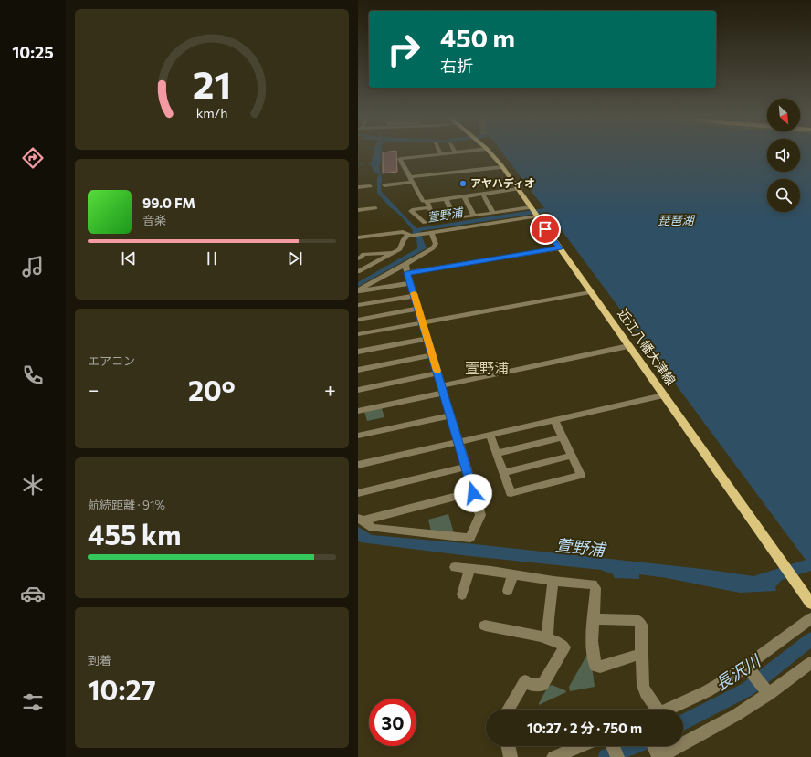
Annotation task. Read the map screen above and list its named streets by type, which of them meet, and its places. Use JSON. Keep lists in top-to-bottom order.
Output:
{
  "streets": {
    "main road": ["近江八幡大津線"]
  },
  "districts": ["萱野浦"],
  "water": ["萱野浦", "琵琶湖", "長沢川"],
  "places": ["アヤハディオ"],
  "north": "bottom right",
  "page": {
    "tabs": "10:25",
    "turn": ["450 m", "右折"],
    "song": ["99.0 FM", "音楽"],
    "tile": [
      "エアコン",
      ["航続距離 · 91%", "455 km"],
      ["到着", "10:27"]
    ],
    "heat": ["−", "20°", "+"],
    "limit": "30",
    "trip": "10:27 · 2 分 · 750 m",
    "gauge": ["21", "km/h"]
  }
}
